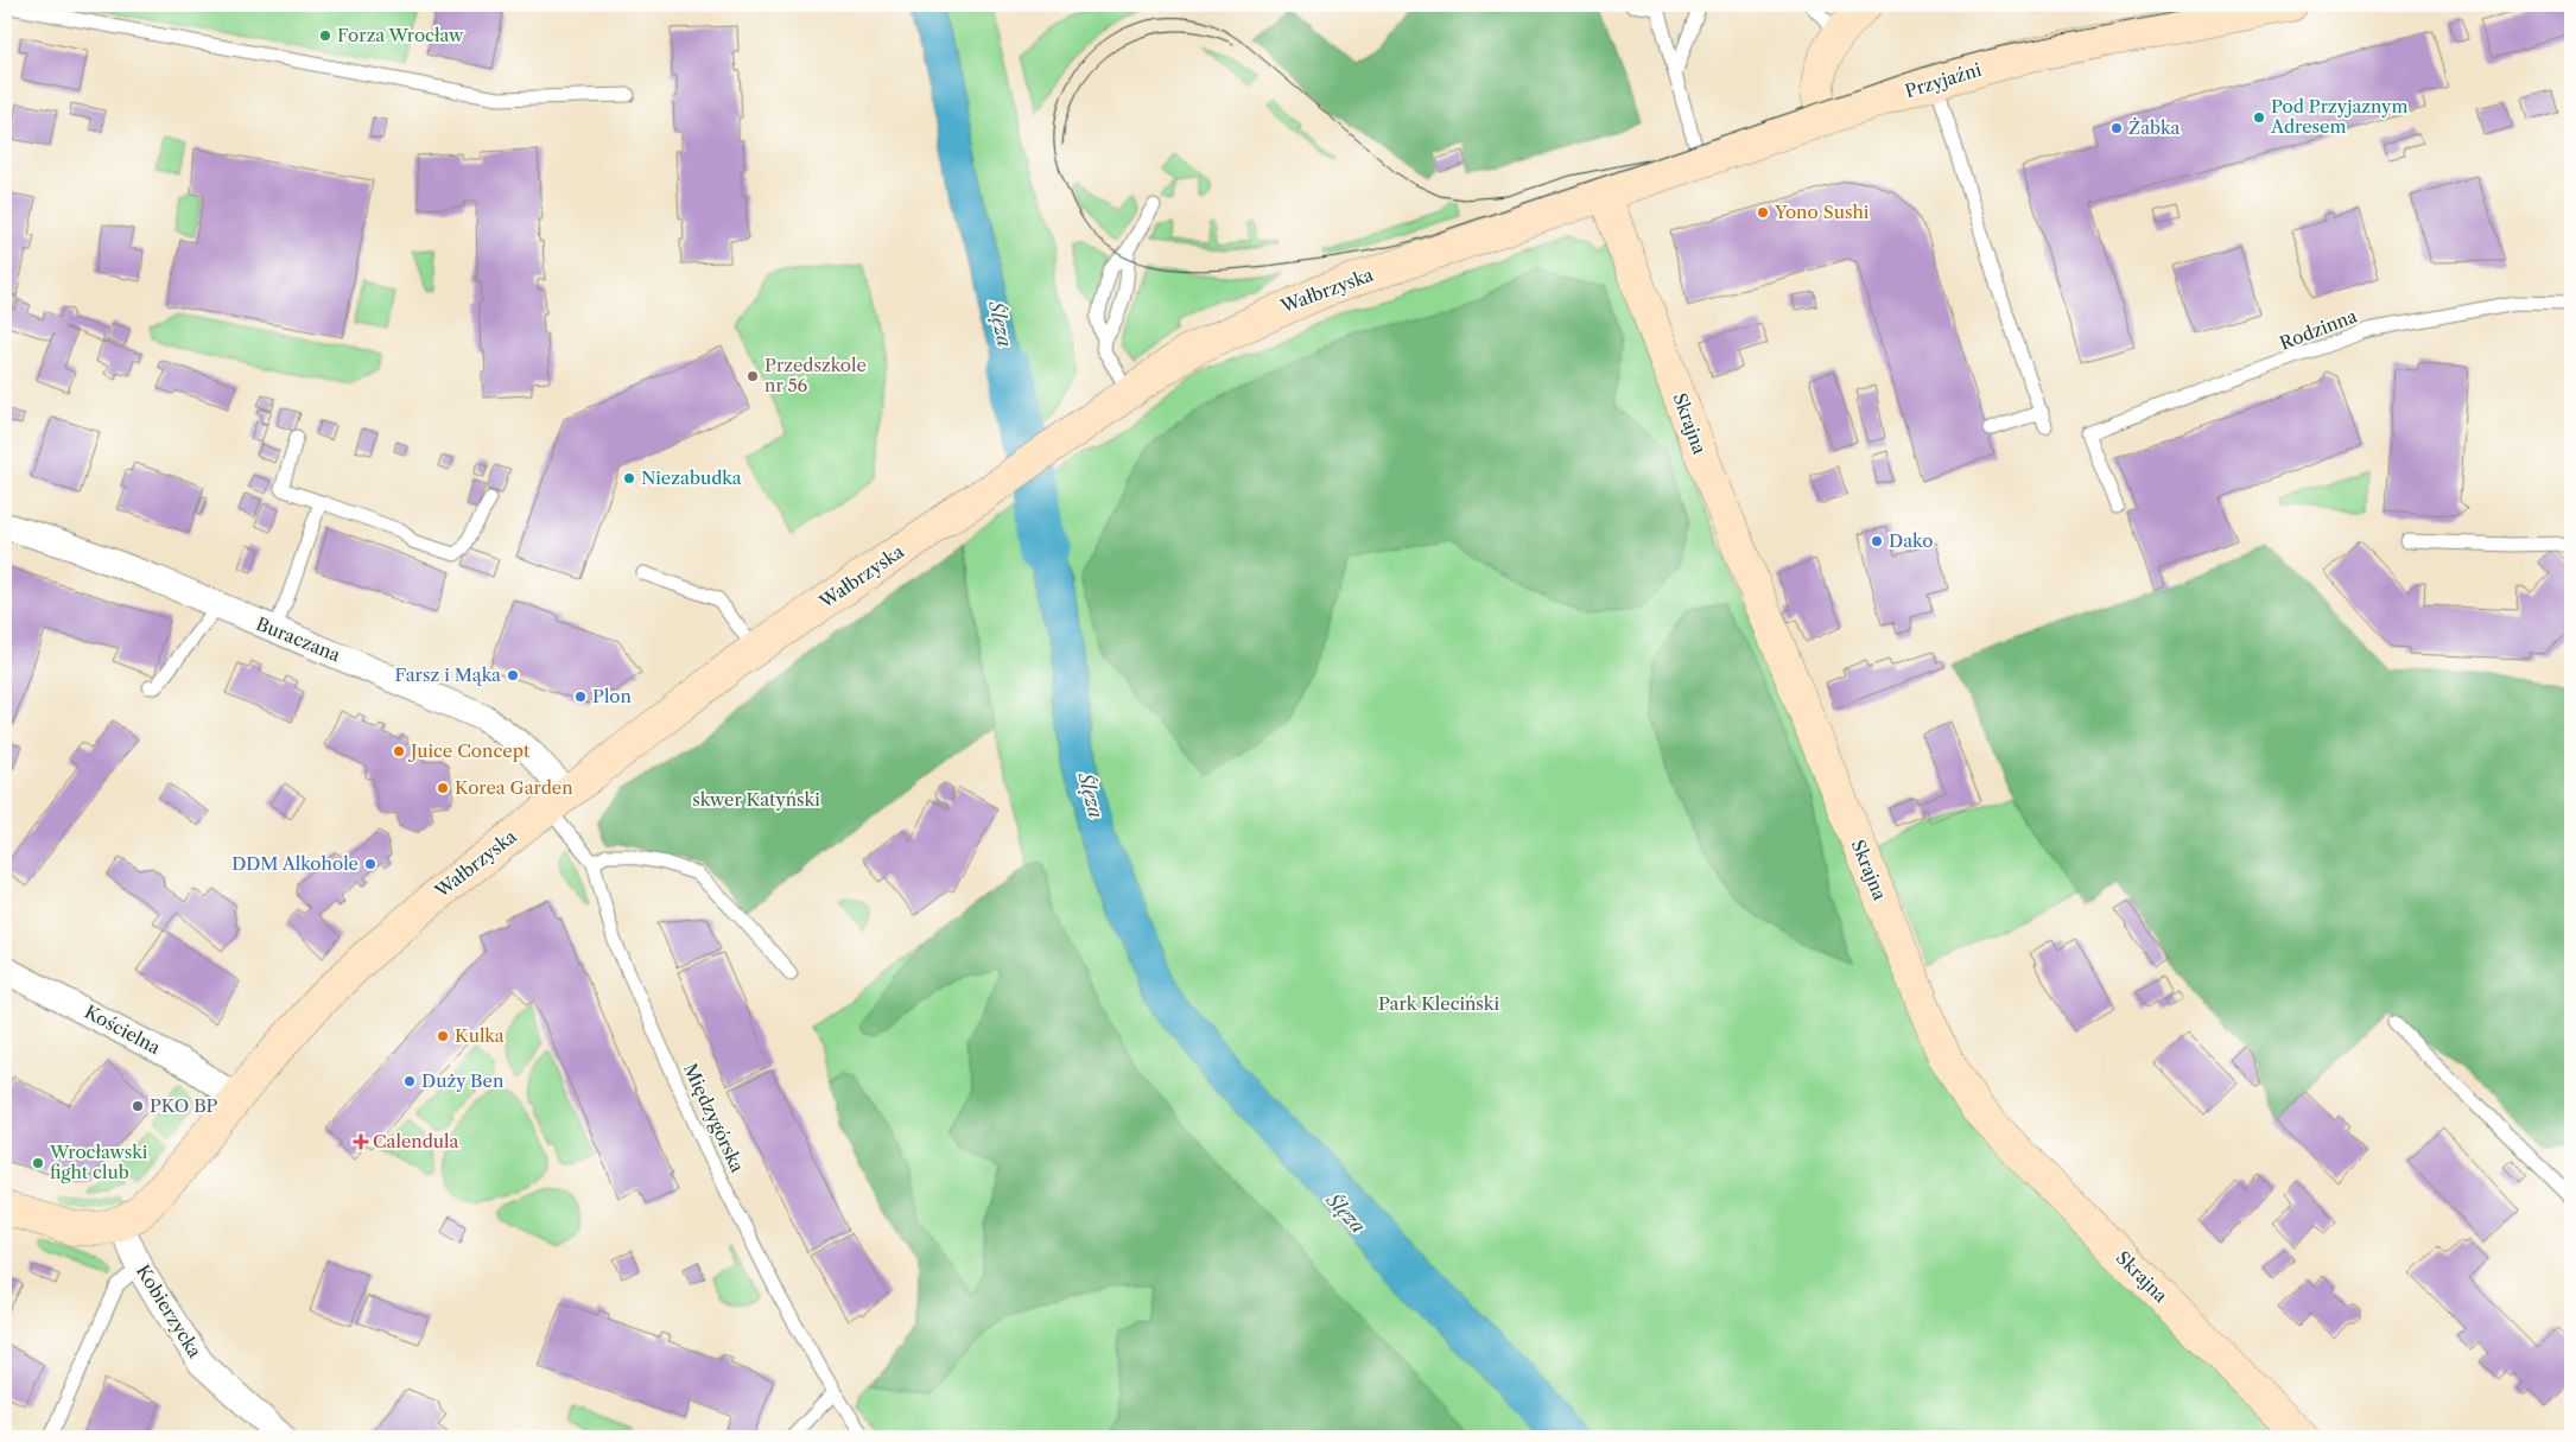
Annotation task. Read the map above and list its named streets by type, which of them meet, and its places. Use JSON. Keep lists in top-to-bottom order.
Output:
{
  "streets": {
    "street": [
      "Przyjaźni",
      "Wałbrzyska",
      "Skrajna",
      "Buraczana",
      "Kościelna",
      "Kobierzycka"
    ],
    "lane": ["Rodzinna", "Międzygórska"]
  },
  "crossings": [
    ["Przyjaźni", "Wałbrzyska"],
    ["Przyjaźni", "Skrajna"],
    ["Wałbrzyska", "Skrajna"],
    ["Wałbrzyska", "Buraczana"],
    ["Wałbrzyska", "Kościelna"],
    ["Wałbrzyska", "Międzygórska"],
    ["Wałbrzyska", "Kobierzycka"],
    ["Buraczana", "Międzygórska"]
  ],
  "water": ["Ślęza"],
  "parks": ["skwer Katyński", "Park Kleciński"],
  "places": {
    "other": [
      "Forza Wrocław",
      "Pod Przyjaznym Adresem",
      "Żabka",
      "Yono Sushi",
      "Przedszkole nr 56",
      "Niezabudka",
      "Dako",
      "Farsz i Mąka",
      "Plon",
      "Juice Concept",
      "Korea Garden",
      "DDM Alkohole",
      "Kulka",
      "Duży Ben",
      "PKO BP",
      "Wrocławski fight club"
    ],
    "health": ["Calendula"]
  }
}
